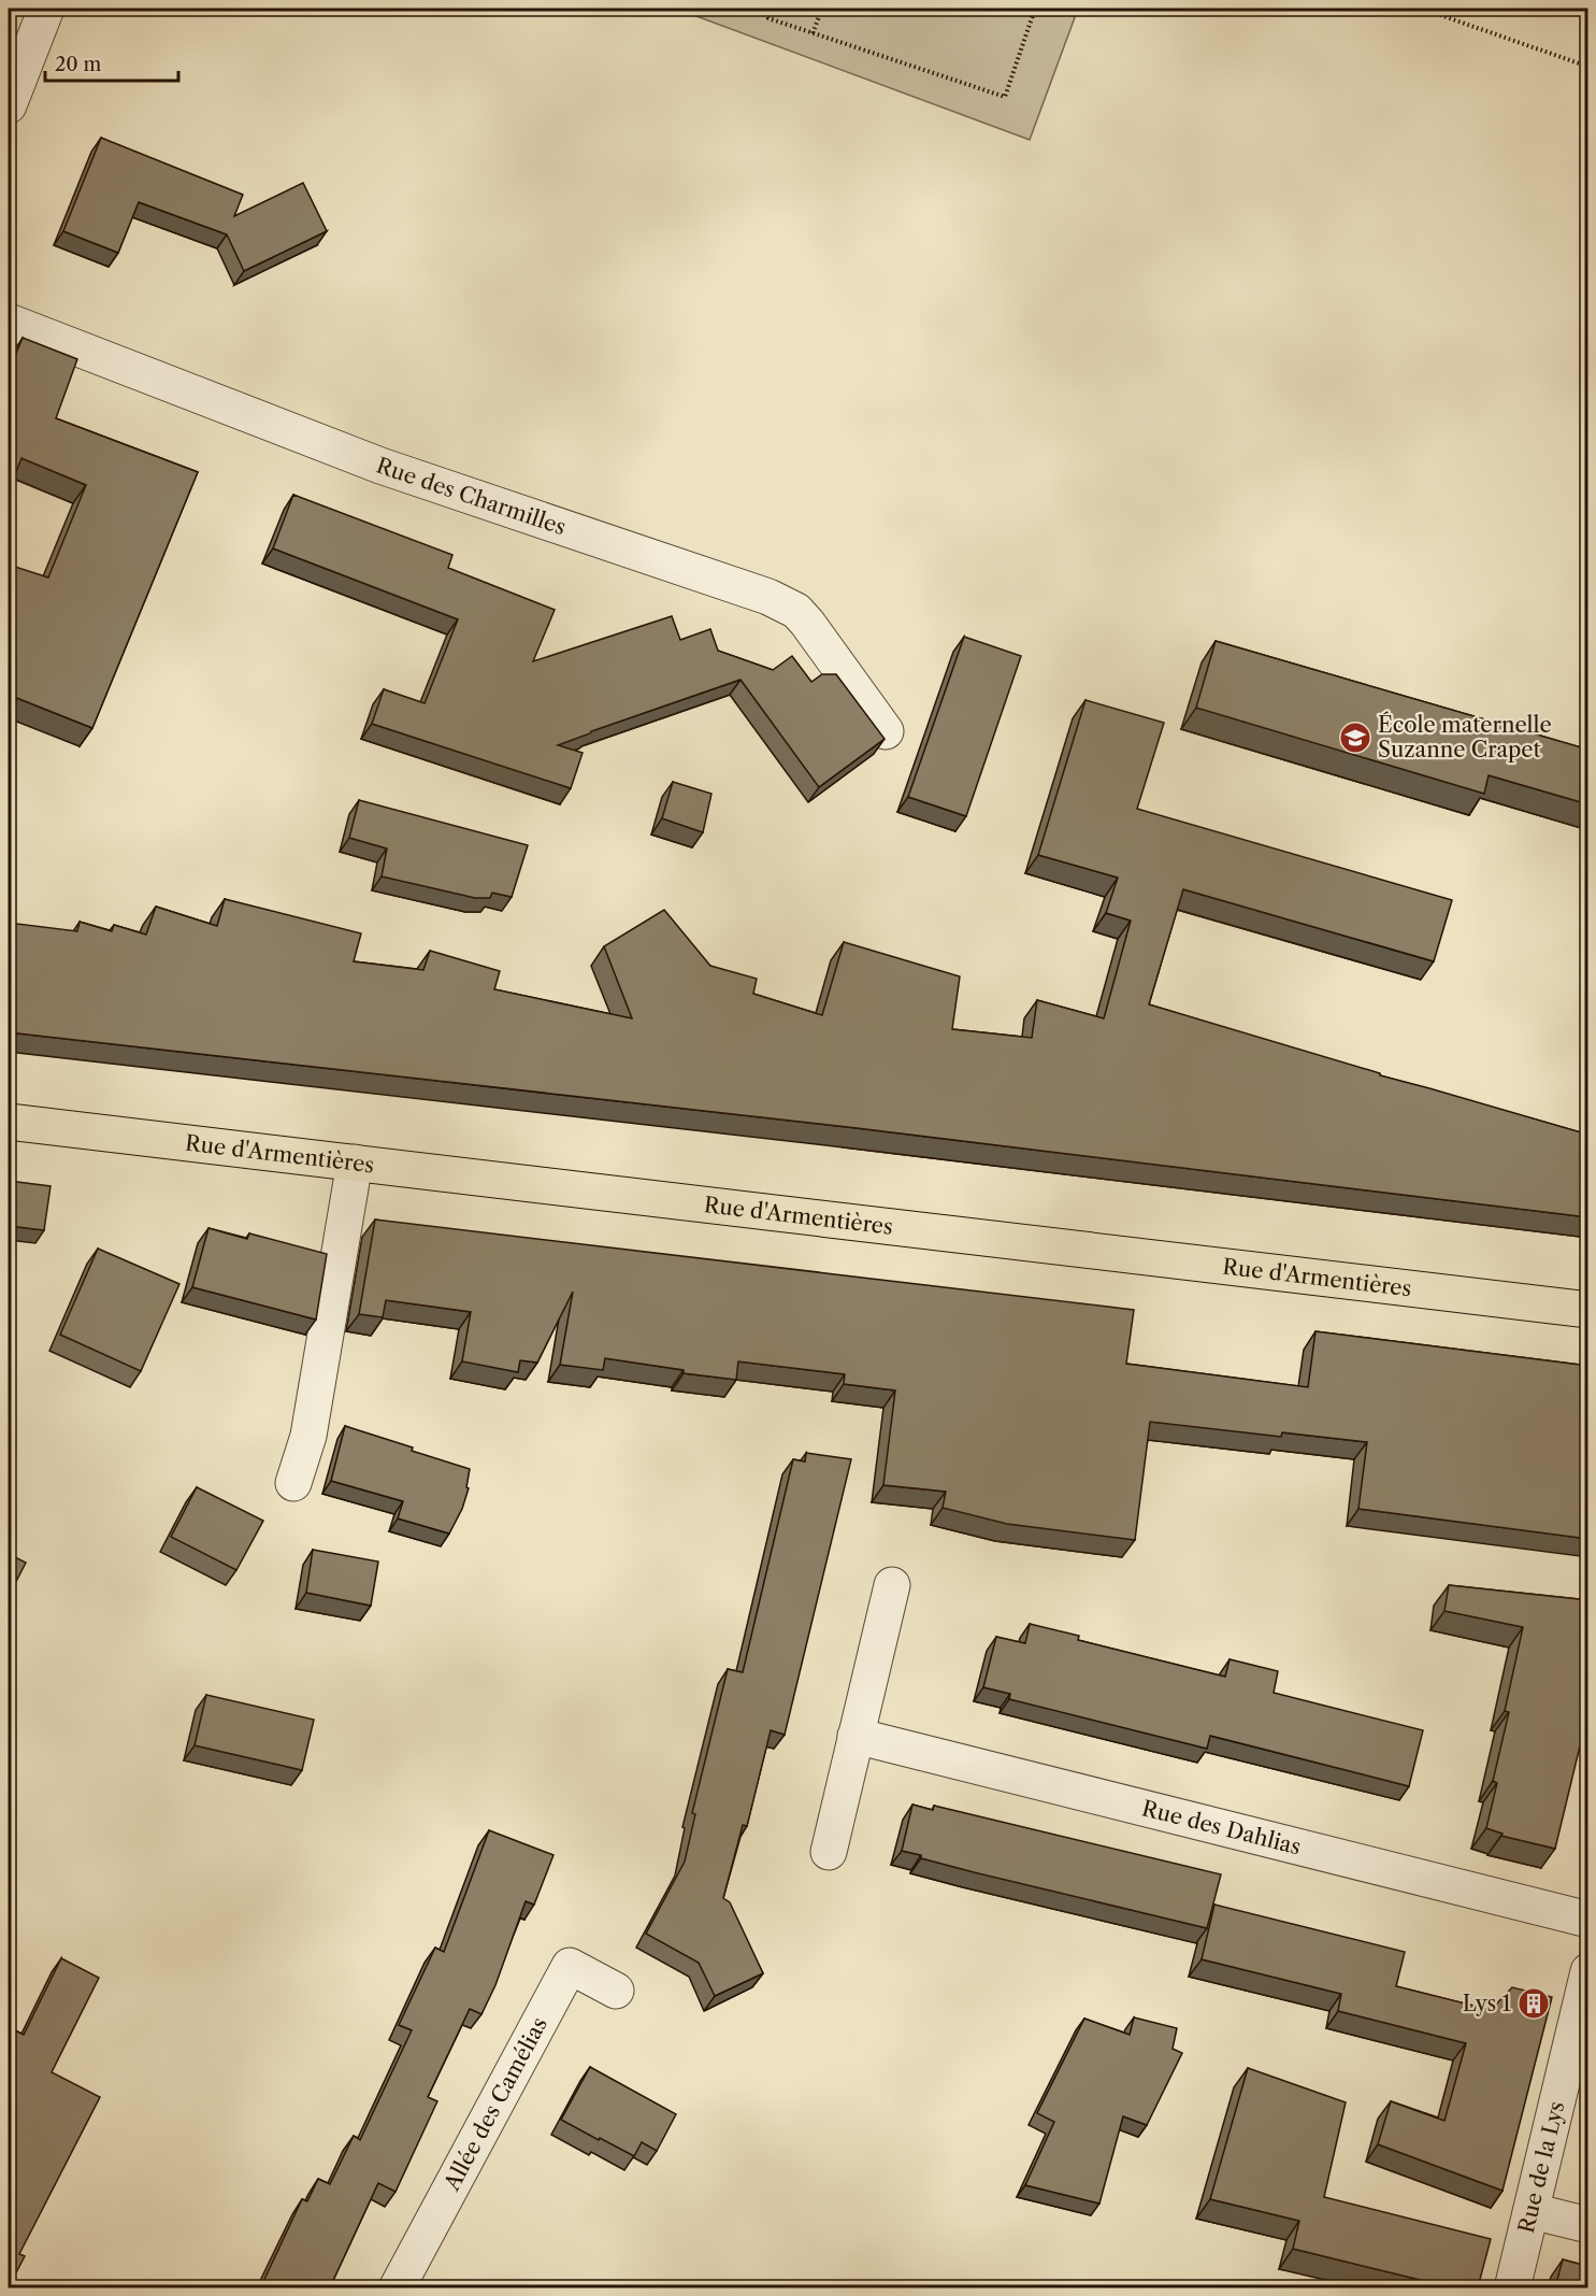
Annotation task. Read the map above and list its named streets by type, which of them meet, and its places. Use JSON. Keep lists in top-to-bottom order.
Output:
{
  "streets": {
    "main road": ["Rue d'Armentières"],
    "street": [
      "Rue des Charmilles",
      "Rue des Dahlias",
      "Allée des Camélias",
      "Rue de la Lys"
    ]
  },
  "places": {
    "school or university": ["École maternelle Suzanne Crapet"],
    "building": ["Lys 1"]
  },
  "scale_bar": "20 m"
}
